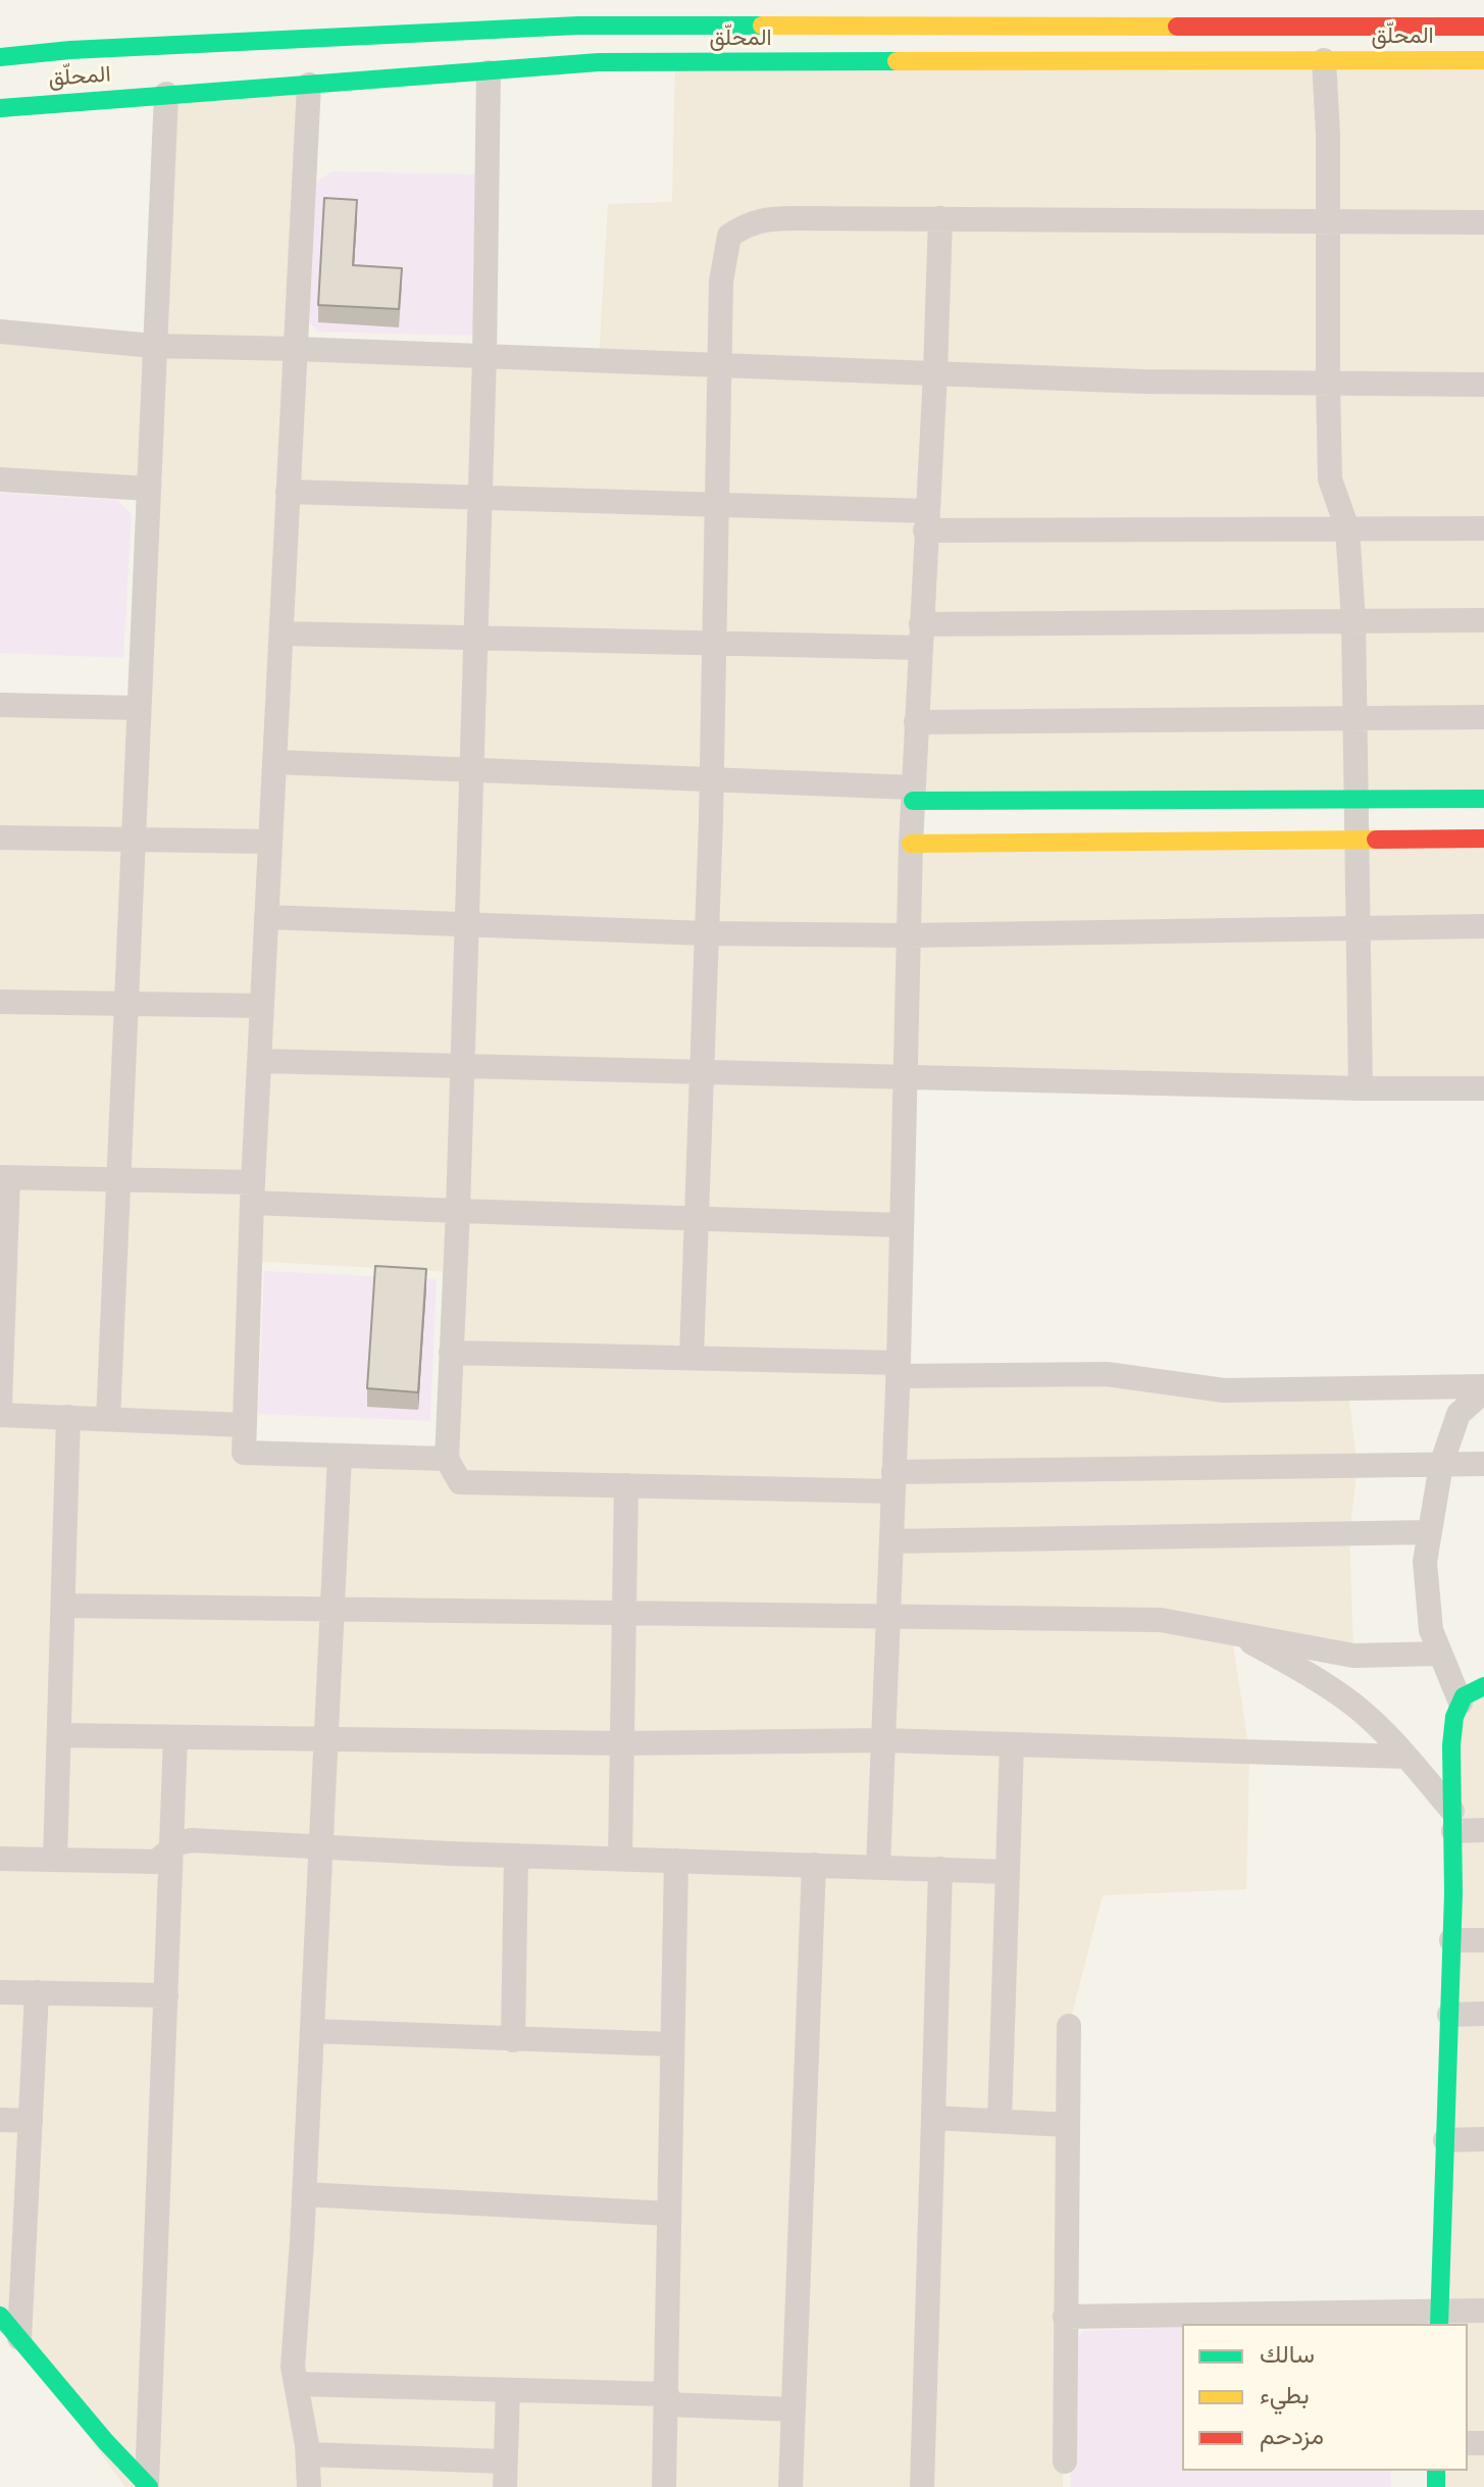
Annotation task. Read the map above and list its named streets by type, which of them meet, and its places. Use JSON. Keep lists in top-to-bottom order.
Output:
{
  "streets": {
    "main road": ["المحلّق"]
  },
  "legend": ["سالك", "بطيء", "مزدحم"]
}
